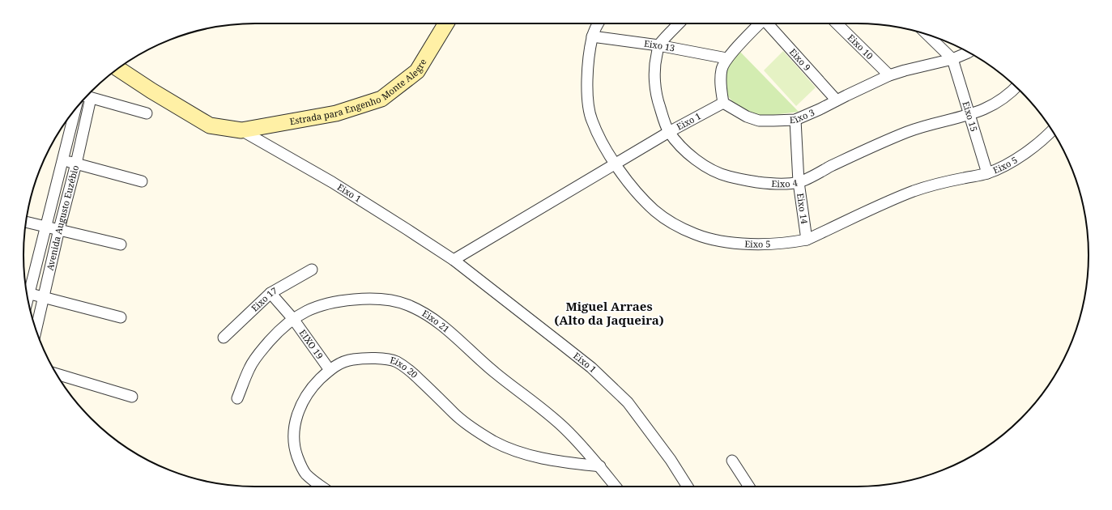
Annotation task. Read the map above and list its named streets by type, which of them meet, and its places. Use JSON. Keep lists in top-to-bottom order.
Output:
{
  "streets": {
    "street": [
      "Eixo 13",
      "Eixo 10",
      "Eixo 9",
      "Estrada para Engenho Monte Alegre",
      "Eixo 3",
      "Eixo 15",
      "Eixo 1",
      "Eixo 5",
      "Eixo 4",
      "Eixo 14",
      "Avenida Augusto Euzébio",
      "Eixo 17",
      "Eixo 21",
      "EIXO 19",
      "Eixo 20"
    ]
  },
  "crossings": [
    ["Eixo 13", "Eixo 5"],
    ["Eixo 13", "Eixo 4"],
    ["Eixo 10", "Eixo 3"],
    ["Eixo 9", "Eixo 3"],
    ["Estrada para Engenho Monte Alegre", "Eixo 1"],
    ["Eixo 3", "Eixo 15"],
    ["Eixo 3", "Eixo 1"],
    ["Eixo 3", "Eixo 14"],
    ["Eixo 15", "Eixo 5"],
    ["Eixo 15", "Eixo 4"],
    ["Eixo 1", "Eixo 5"],
    ["Eixo 1", "Eixo 4"],
    ["Eixo 5", "Eixo 14"],
    ["Eixo 4", "Eixo 14"],
    ["Eixo 17", "EIXO 19"],
    ["Eixo 21", "EIXO 19"],
    ["Eixo 21", "Eixo 20"],
    ["EIXO 19", "Eixo 20"]
  ],
  "districts": ["Miguel Arraes (Alto da Jaqueira)"]
}
